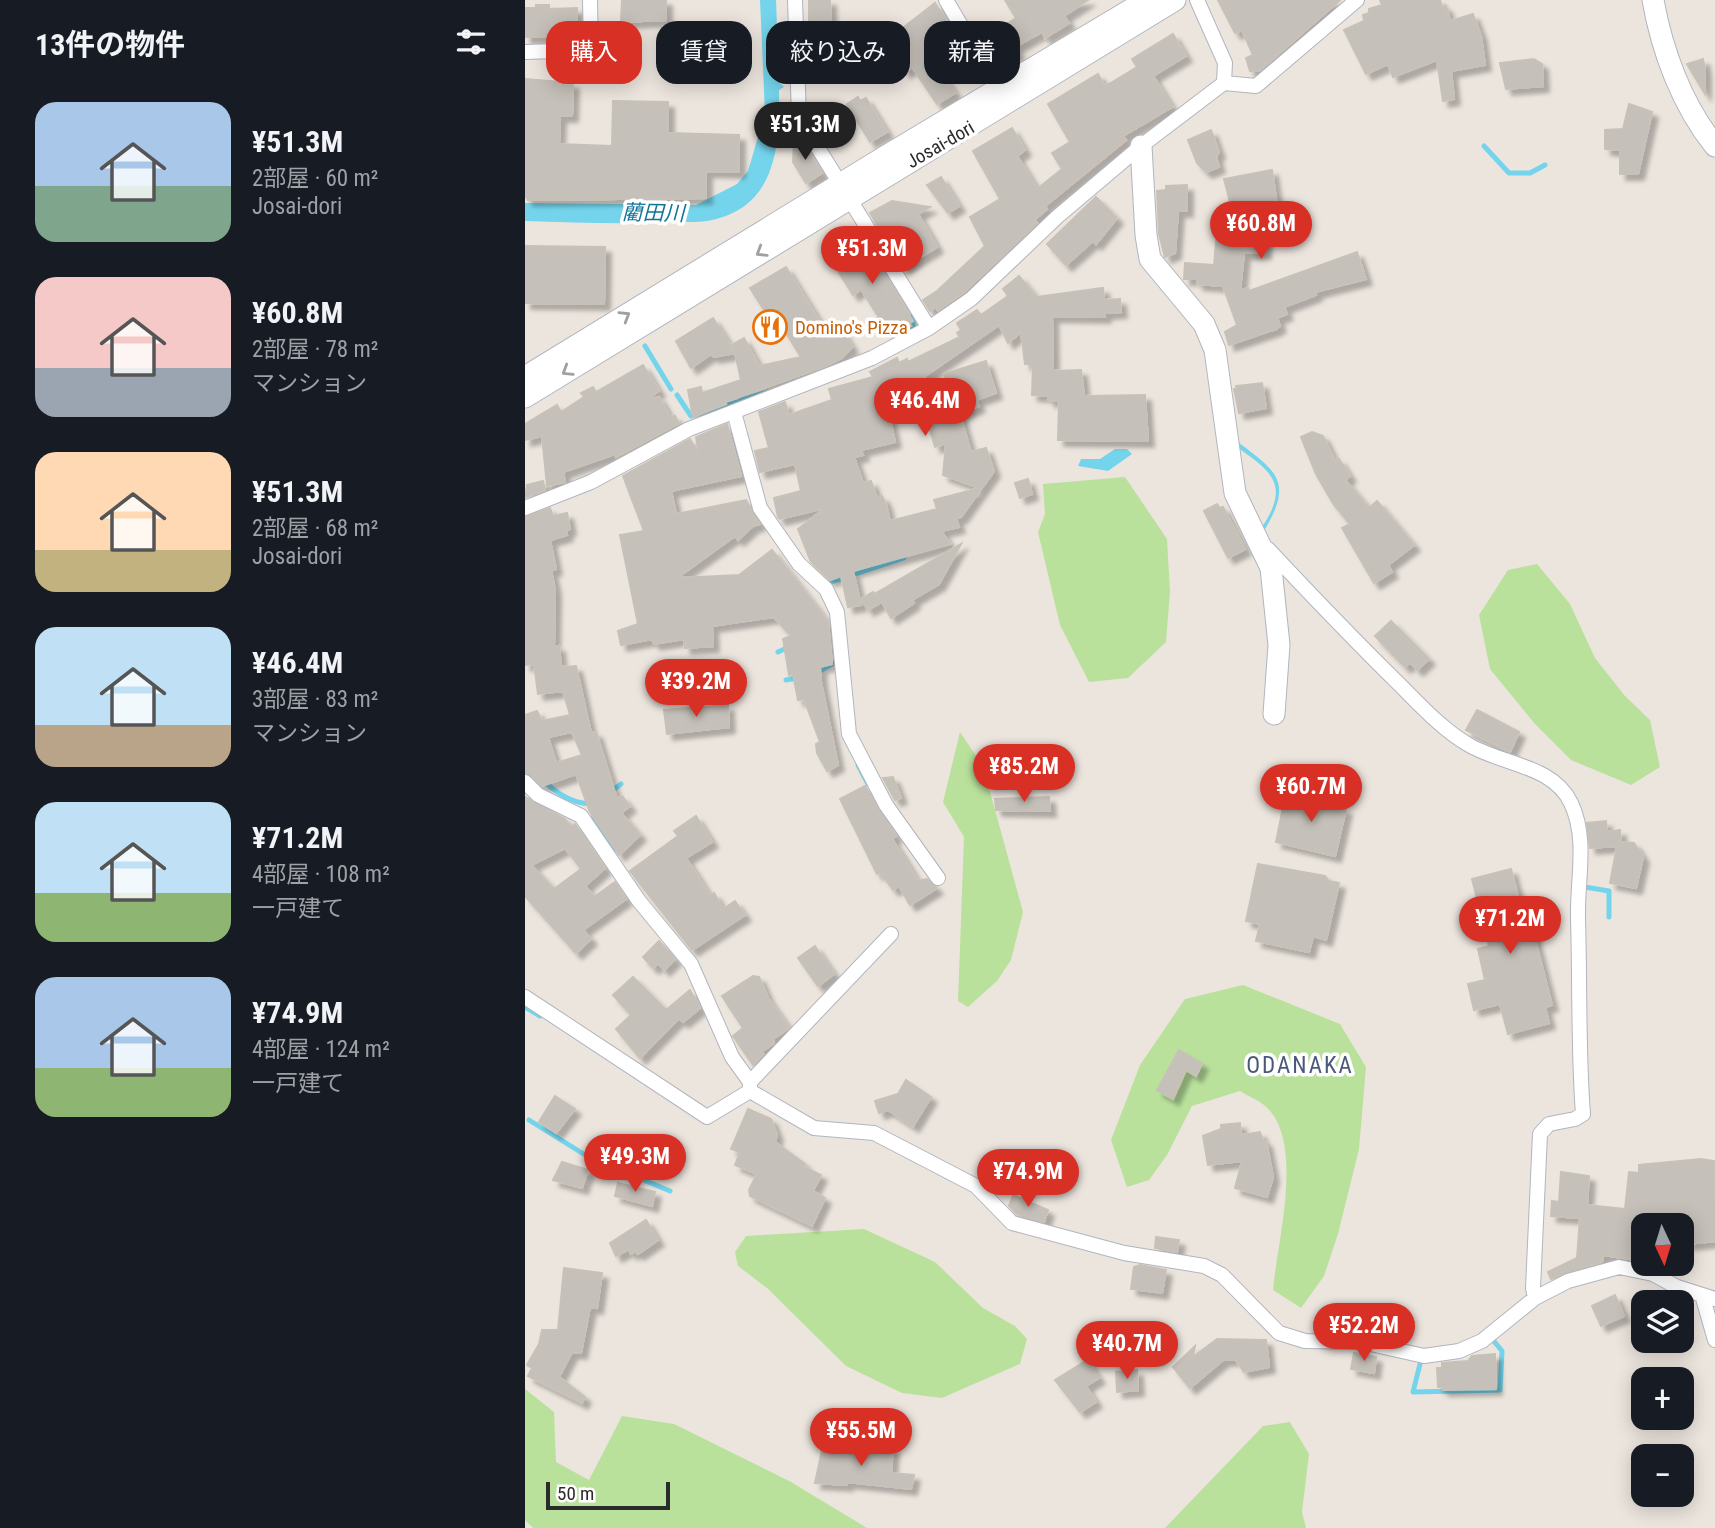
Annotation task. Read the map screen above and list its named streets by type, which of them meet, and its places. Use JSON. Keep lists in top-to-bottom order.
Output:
{
  "streets": {
    "street": ["Josai-dori"]
  },
  "districts": ["ODANAKA"],
  "water": ["藺田川"],
  "places": {
    "restaurant": ["Domino's Pizza"]
  },
  "scale_bar": "50 m",
  "north": "bottom",
  "page": {
    "heading": "13件の物件",
    "chip": [
      "購入",
      "賃貸",
      "絞り込み",
      "新着"
    ],
    "list": [
      {
        "name": "¥51.3M",
        "note": "2部屋 · 60 m² · Josai-dori"
      },
      {
        "name": "¥60.8M",
        "note": "2部屋 · 78 m² · マンション"
      },
      {
        "name": "¥51.3M",
        "note": "2部屋 · 68 m² · Josai-dori"
      },
      {
        "name": "¥46.4M",
        "note": "3部屋 · 83 m² · マンション"
      },
      {
        "name": "¥71.2M",
        "note": "4部屋 · 108 m² · 一戸建て"
      },
      {
        "name": "¥74.9M",
        "note": "4部屋 · 124 m² · 一戸建て"
      }
    ],
    "price": [
      "¥51.3M",
      "¥60.8M",
      "¥51.3M",
      "¥46.4M",
      "¥39.2M",
      "¥85.2M",
      "¥60.7M",
      "¥71.2M",
      "¥49.3M",
      "¥74.9M",
      "¥52.2M",
      "¥40.7M",
      "¥55.5M"
    ],
    "map_buttons": ["+", "−"],
    "scale": "50 m"
  }
}
